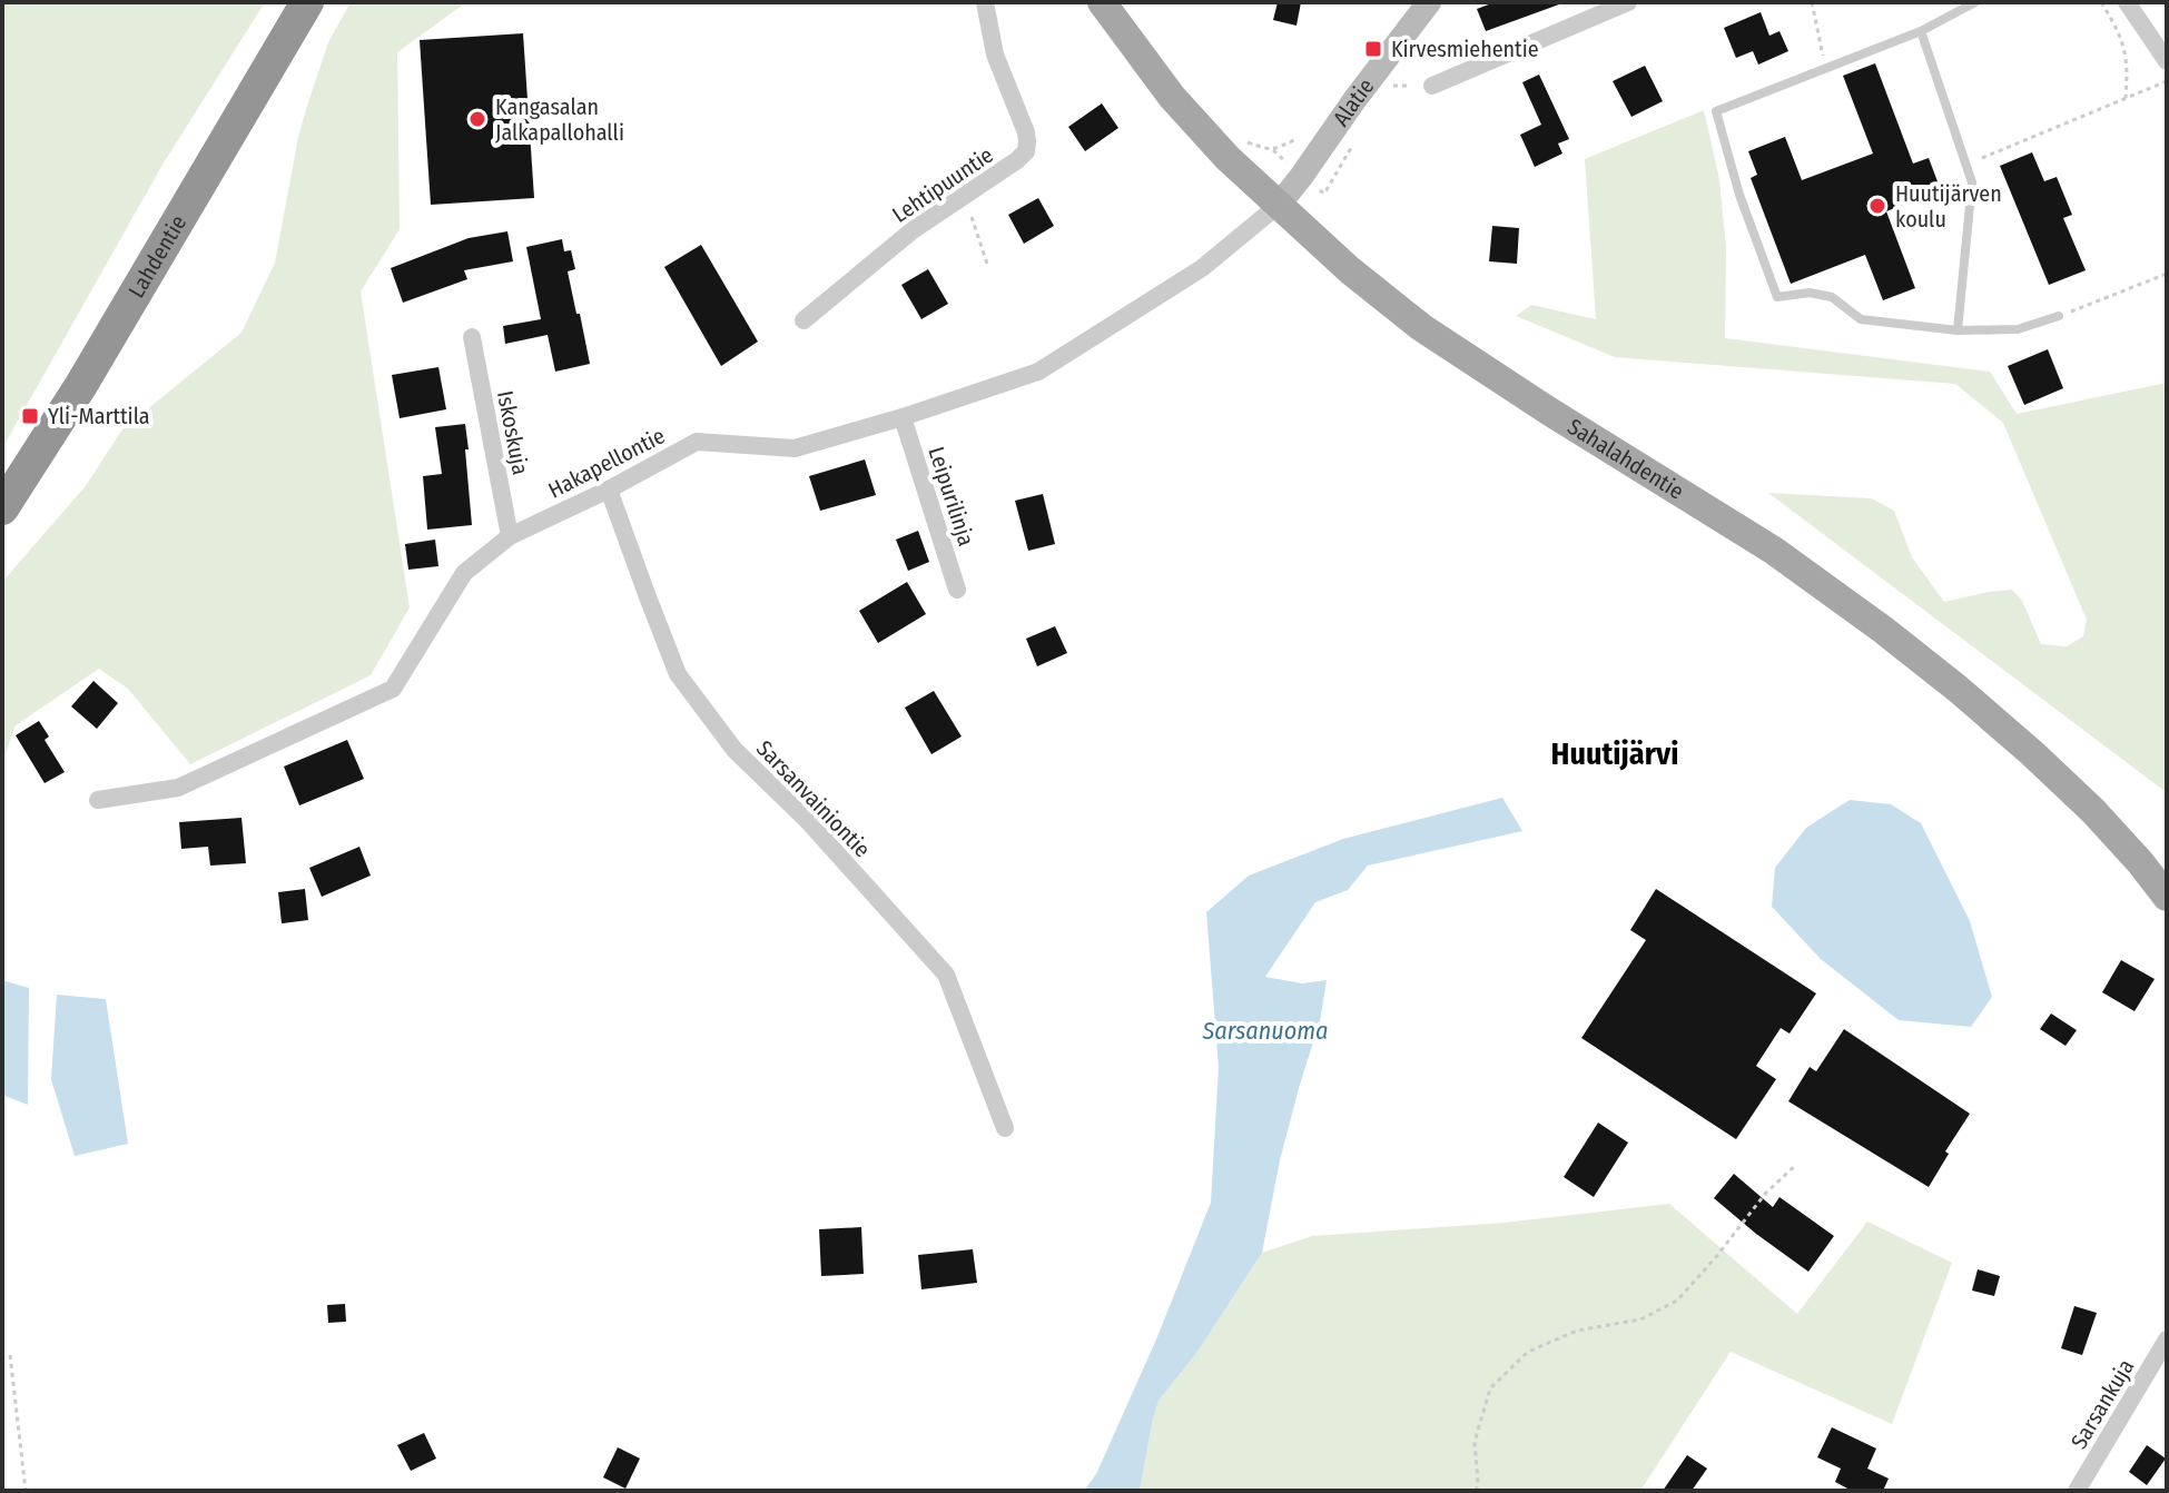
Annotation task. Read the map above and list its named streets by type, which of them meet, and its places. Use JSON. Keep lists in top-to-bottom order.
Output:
{
  "streets": {
    "highway": ["Lahdentie"],
    "main road": ["Sahalahdentie"],
    "street": [
      "Alatie",
      "Lehtipuuntie",
      "Iskoskuja",
      "Hakapellontie",
      "Leipurilinja",
      "Sarsanvainiontie",
      "Sarsankuja"
    ]
  },
  "crossings": [
    ["Alatie", "Sahalahdentie"],
    ["Alatie", "Hakapellontie"],
    ["Iskoskuja", "Hakapellontie"],
    ["Sahalahdentie", "Hakapellontie"],
    ["Hakapellontie", "Leipurilinja"],
    ["Hakapellontie", "Sarsanvainiontie"]
  ],
  "districts": ["Huutijärvi"],
  "water": ["Sarsanuoma"],
  "places": {
    "transit": ["Kirvesmiehentie", "Yli-Marttila"],
    "other": ["Kangasalan Jalkapallohalli", "Huutijärven koulu"]
  }
}
